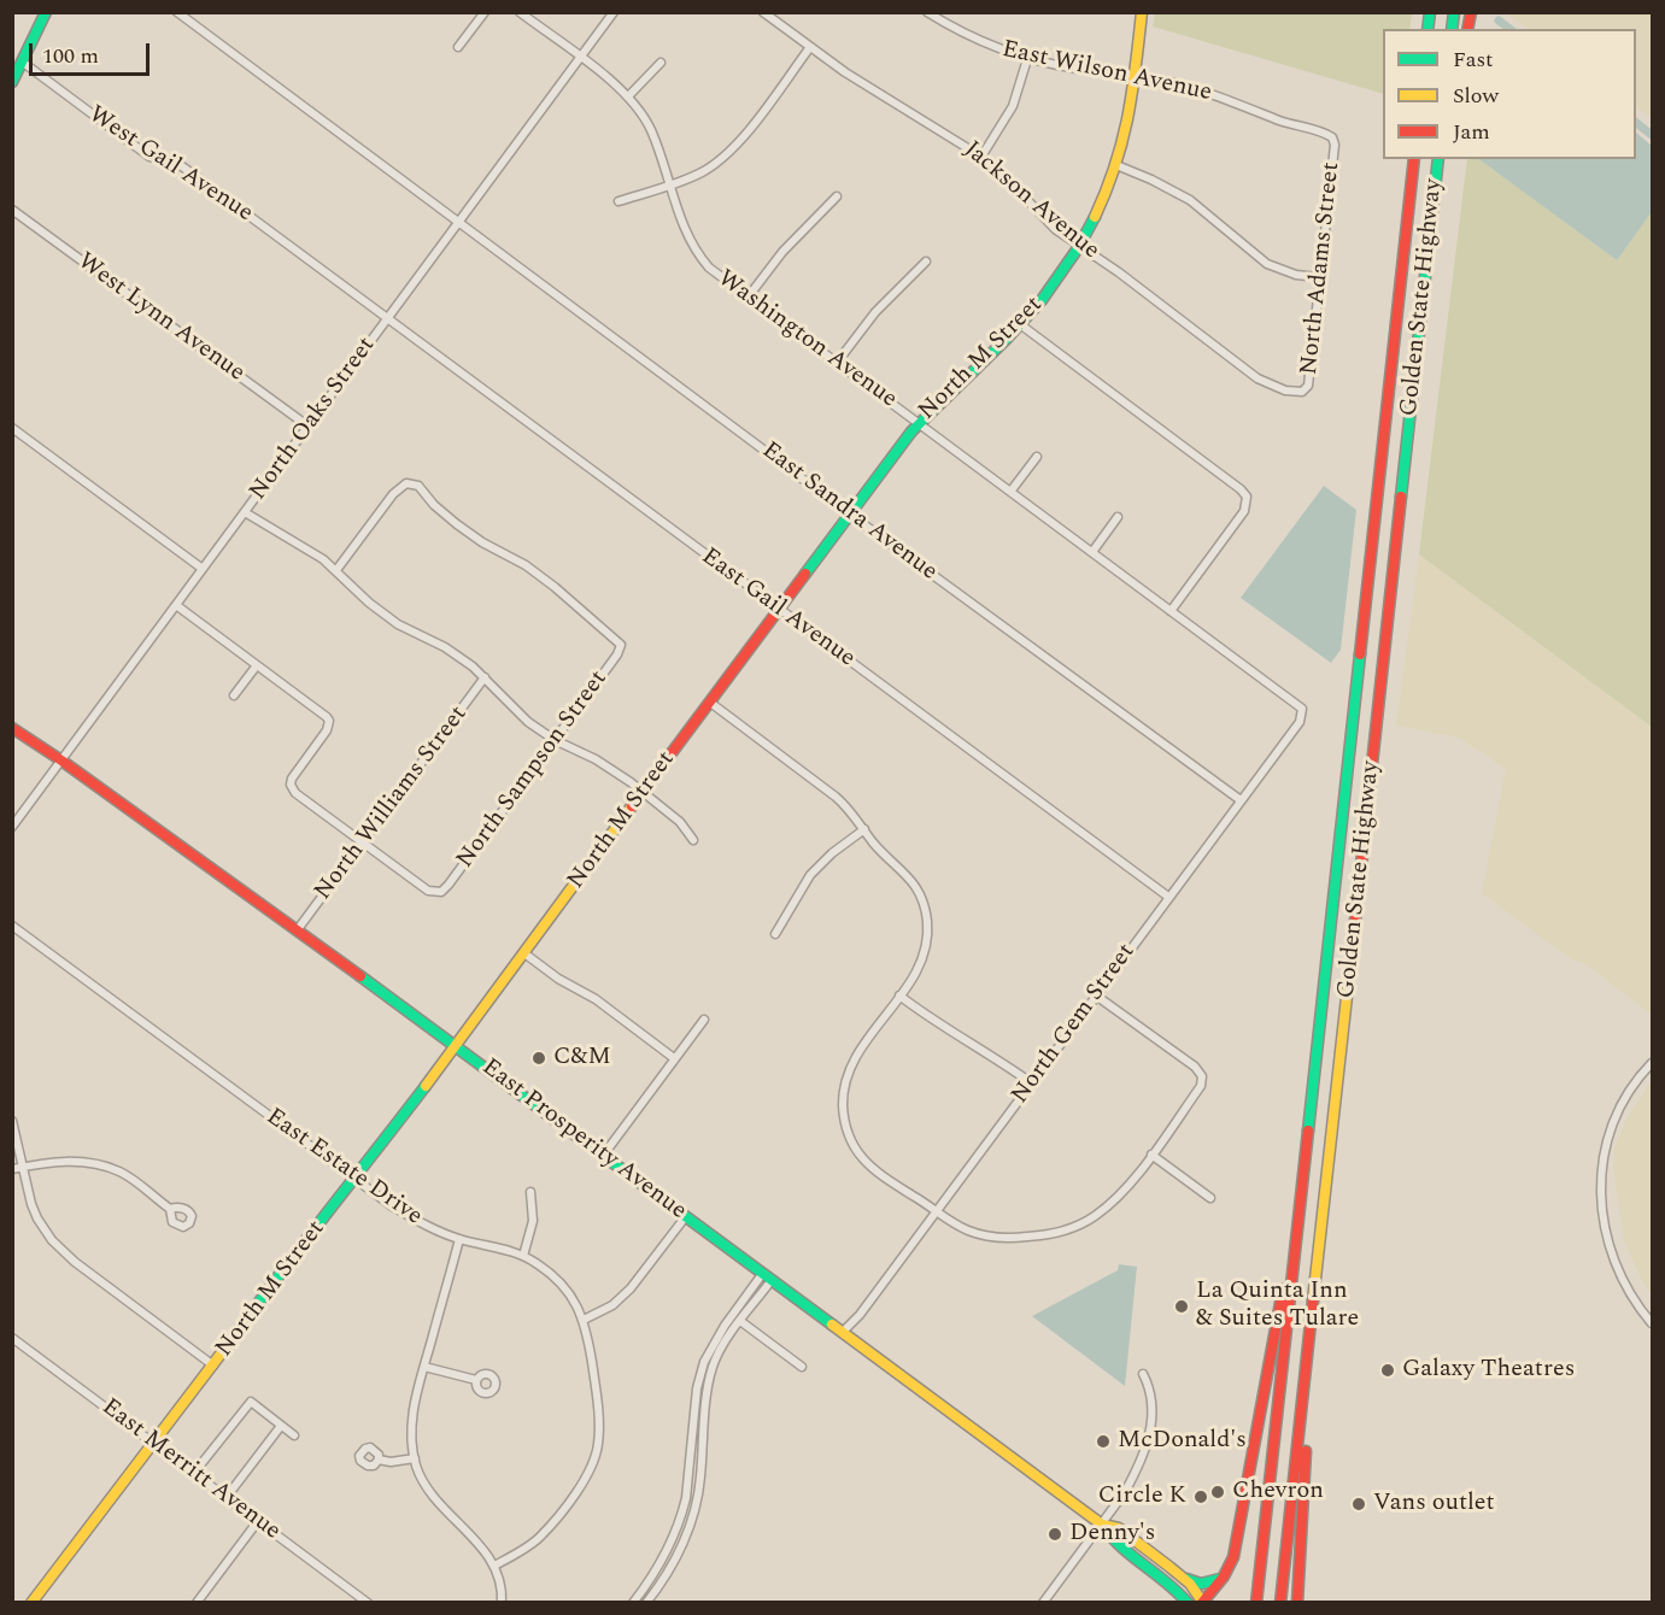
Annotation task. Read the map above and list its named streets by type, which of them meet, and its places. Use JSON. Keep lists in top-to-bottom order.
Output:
{
  "streets": {
    "main road": ["Golden State Highway", "North M Street", "East Prosperity Avenue"],
    "street": [
      "East Wilson Avenue",
      "West Gail Avenue",
      "Jackson Avenue",
      "North Adams Street",
      "West Lynn Avenue",
      "Washington Avenue",
      "North Oaks Street",
      "East Sandra Avenue",
      "East Gail Avenue",
      "North Sampson Street",
      "North Williams Street",
      "North Gem Street",
      "East Estate Drive",
      "East Merritt Avenue"
    ]
  },
  "crossings": [
    ["East Wilson Avenue", "North Adams Street"],
    ["East Wilson Avenue", "North M Street"],
    ["West Gail Avenue", "North Oaks Street"],
    ["West Gail Avenue", "East Gail Avenue"],
    ["Jackson Avenue", "North Adams Street"],
    ["Jackson Avenue", "North M Street"],
    ["West Lynn Avenue", "North Oaks Street"],
    ["Washington Avenue", "North M Street"],
    ["Washington Avenue", "North Oaks Street"],
    ["Washington Avenue", "North Gem Street"],
    ["North M Street", "East Sandra Avenue"],
    ["North M Street", "East Gail Avenue"],
    ["North M Street", "East Prosperity Avenue"],
    ["North M Street", "East Estate Drive"],
    ["North M Street", "East Merritt Avenue"],
    ["North Oaks Street", "East Sandra Avenue"],
    ["North Oaks Street", "East Gail Avenue"],
    ["North Oaks Street", "East Prosperity Avenue"],
    ["East Sandra Avenue", "North Gem Street"],
    ["East Gail Avenue", "North Gem Street"],
    ["North Sampson Street", "North Williams Street"],
    ["North Williams Street", "East Prosperity Avenue"],
    ["North Gem Street", "East Prosperity Avenue"]
  ],
  "places": [
    "C&M",
    "La Quinta Inn & Suites Tulare",
    "Galaxy Theatres",
    "McDonald's",
    "Chevron",
    "Circle K",
    "Vans outlet",
    "Denny's"
  ],
  "legend": ["Fast", "Slow", "Jam"],
  "scale_bar": "100 m"
}
